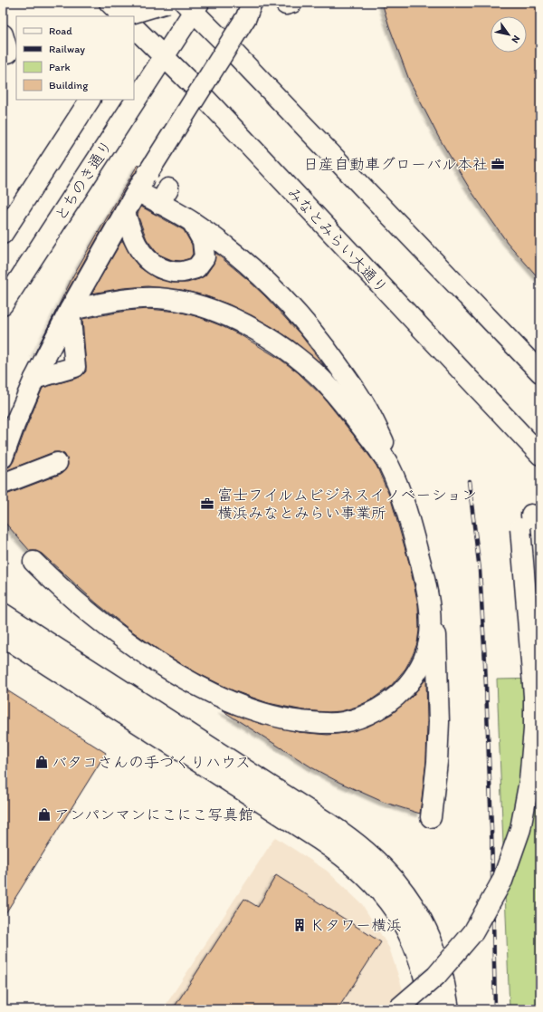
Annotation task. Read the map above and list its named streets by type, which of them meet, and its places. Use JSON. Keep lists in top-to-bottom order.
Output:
{
  "streets": {
    "street": ["とちのき通り", "みなとみらい大通り"]
  },
  "crossings": [
    ["とちのき通り", "みなとみらい大通り"]
  ],
  "places": {
    "office": ["日産自動車グローバル本社", "富士フイルムビジネスイノベーション 横浜みなとみらい事業所"],
    "shop": ["バタコさんの手づくりハウス", "アンパンマンにこにこ写真館"],
    "building": ["Ｋタワー横浜"]
  },
  "legend": [
    "Road",
    "Railway",
    "Park",
    "Building"
  ],
  "north": "bottom right"
}
